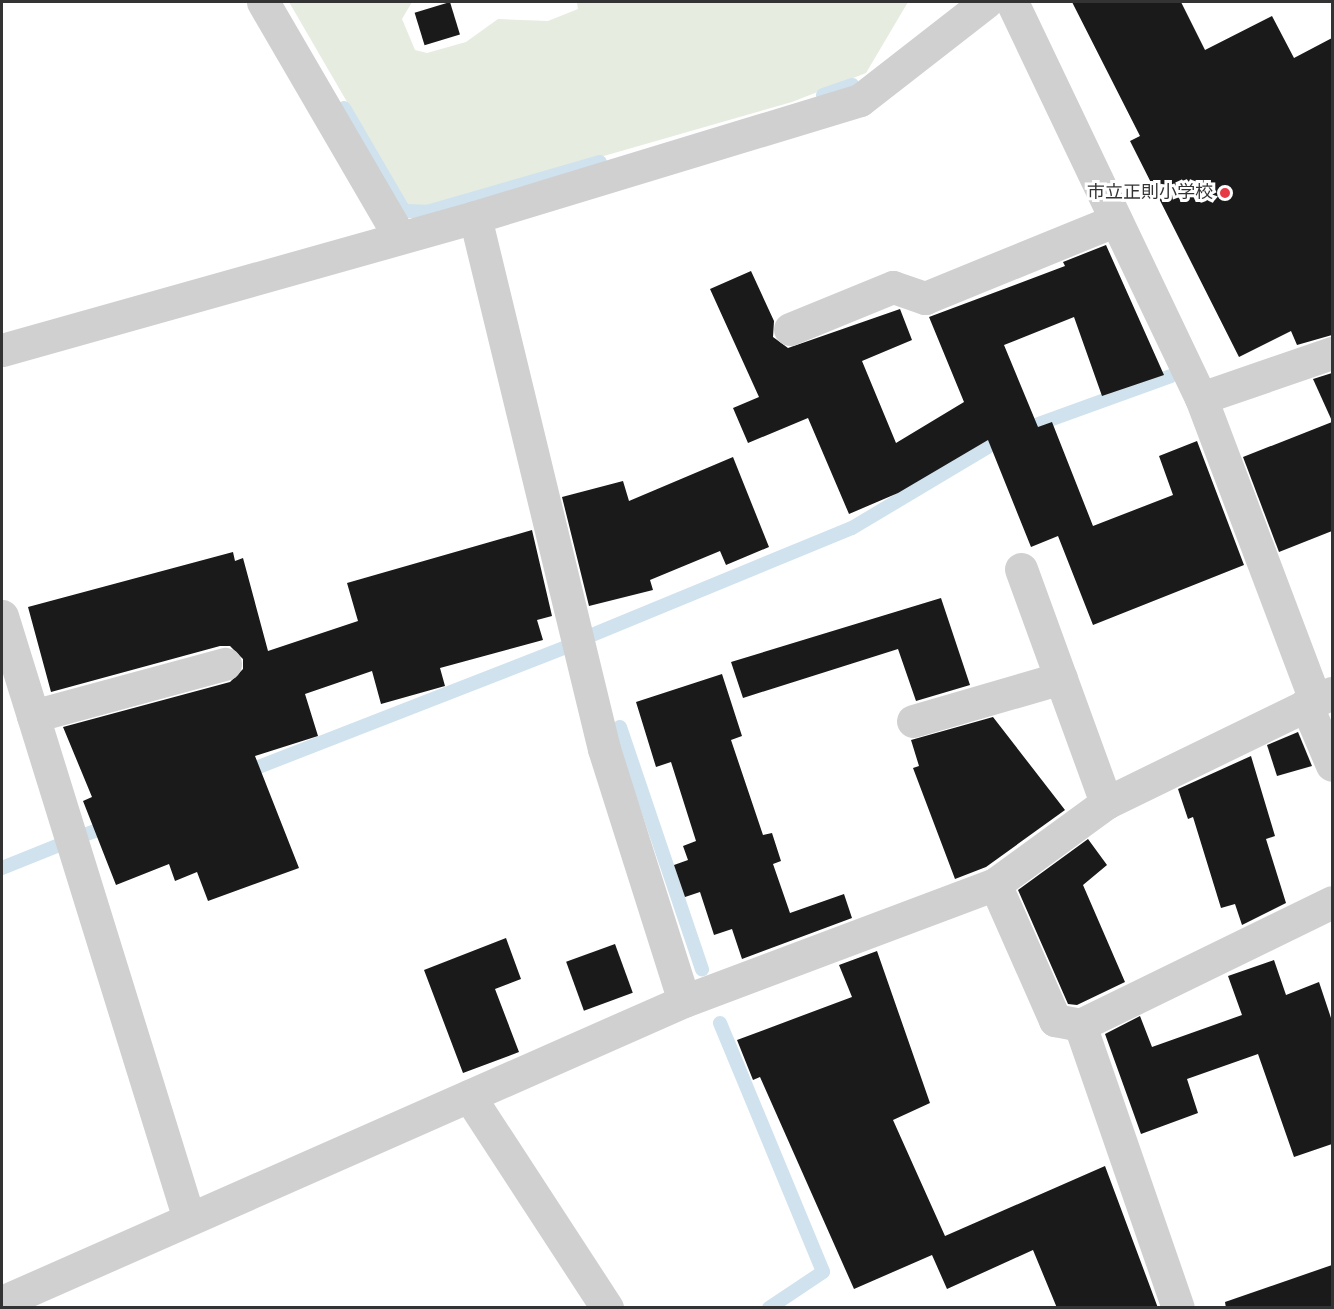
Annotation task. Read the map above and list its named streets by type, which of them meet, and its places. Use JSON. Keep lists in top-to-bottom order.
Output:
{
  "places": ["市立正則小学校"]
}
